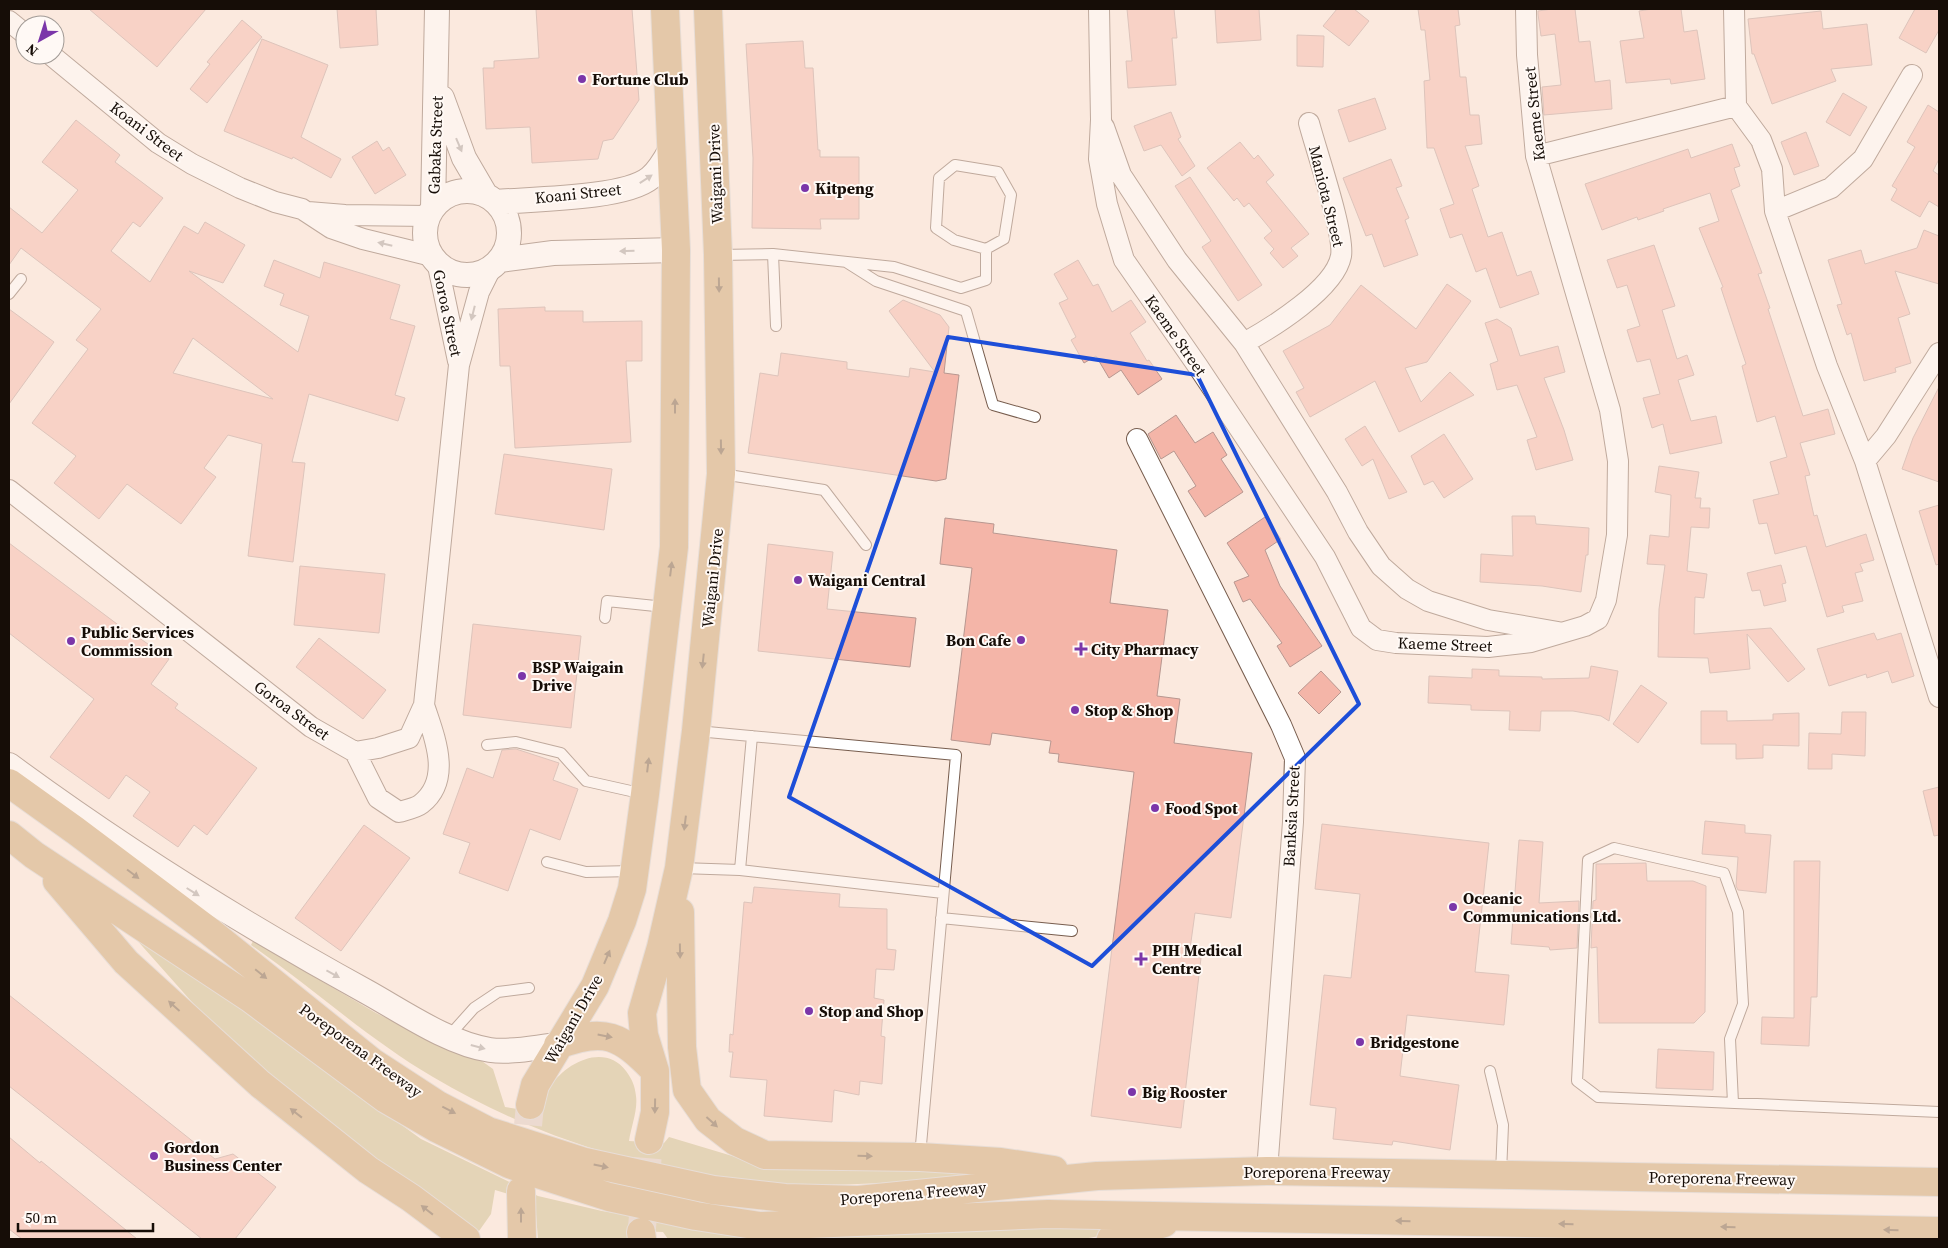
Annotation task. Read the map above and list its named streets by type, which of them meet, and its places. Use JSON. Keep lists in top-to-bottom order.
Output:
{
  "streets": {
    "highway": ["Waigani Drive", "Poreporena Freeway"],
    "street": [
      "Kaeme Street",
      "Koani Street",
      "Gabaka Street",
      "Maniota Street",
      "Goroa Street",
      "Banksia Street"
    ]
  },
  "crossings": [
    ["Koani Street", "Gabaka Street"],
    ["Koani Street", "Waigani Drive"],
    ["Koani Street", "Goroa Street"],
    ["Gabaka Street", "Goroa Street"],
    ["Banksia Street", "Poreporena Freeway"]
  ],
  "one_way": ["Gabaka Street"],
  "places": {
    "other": [
      "Fortune Club",
      "Kitpeng",
      "Waigani Central",
      "Bon Cafe",
      "Public Services Commission",
      "BSP Waigain Drive",
      "Stop & Shop",
      "Food Spot",
      "Oceanic Communications Ltd.",
      "Stop and Shop",
      "Bridgestone",
      "Big Rooster",
      "Gordon Business Center"
    ],
    "health": ["City Pharmacy", "PIH Medical Centre"]
  },
  "scale_bar": "50 m",
  "north": "bottom left"
}
